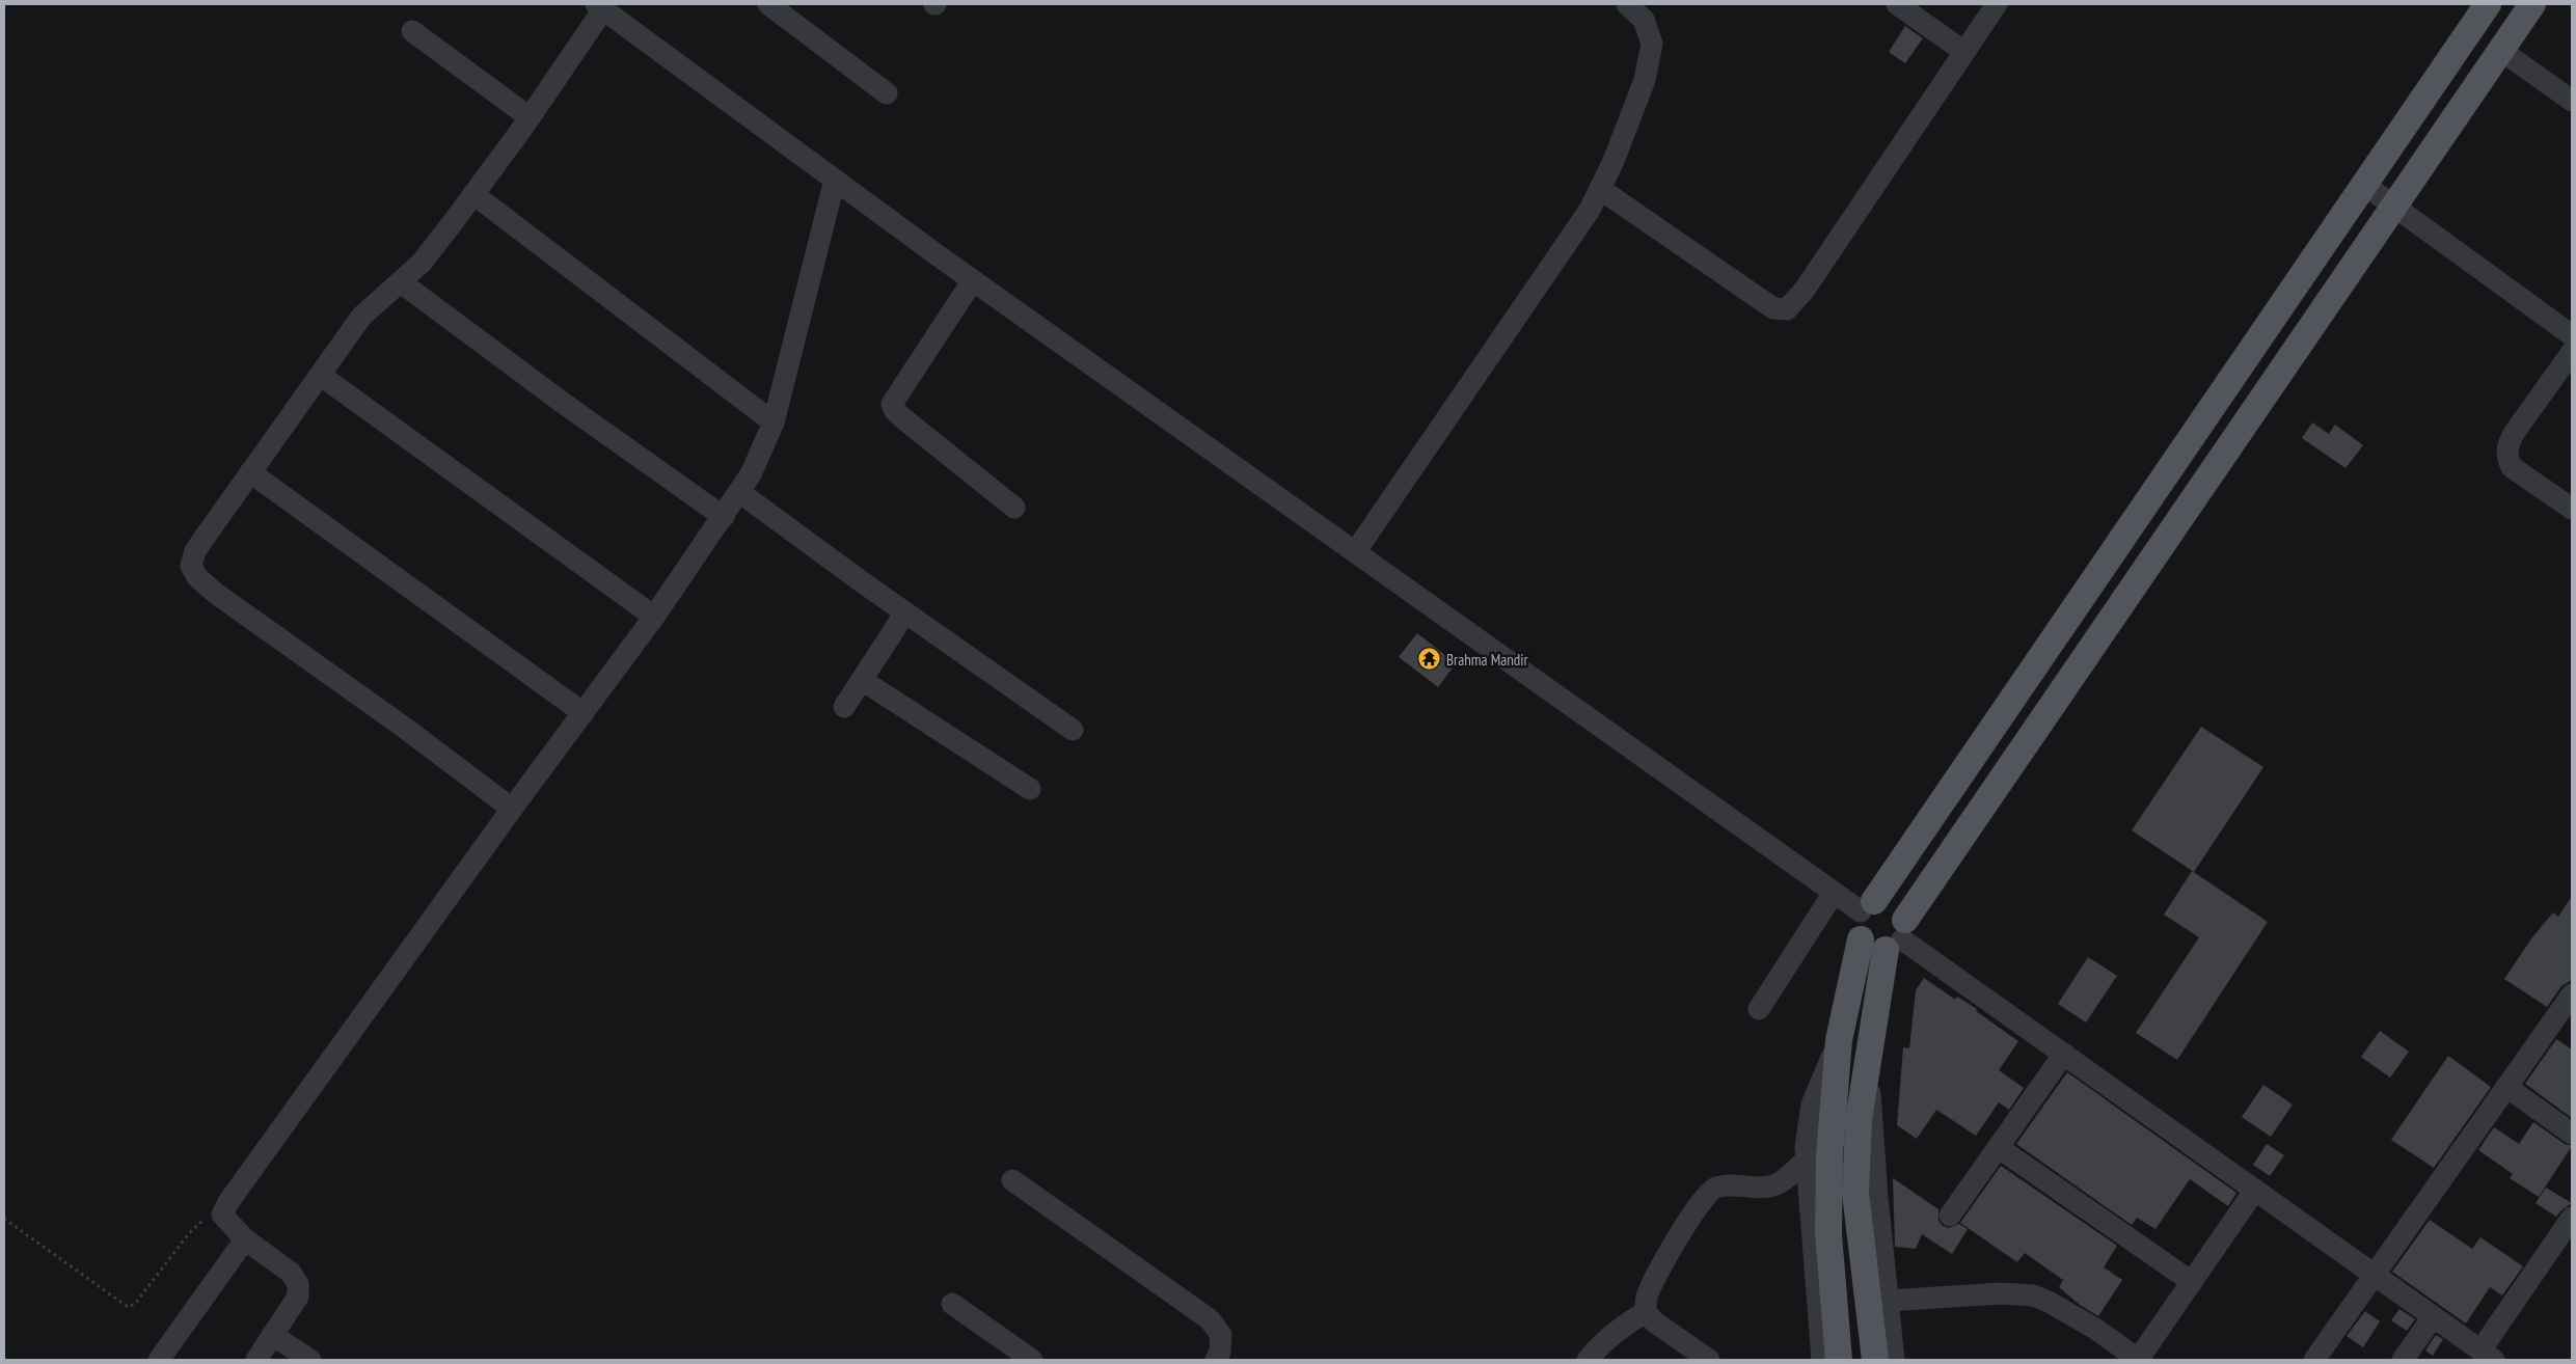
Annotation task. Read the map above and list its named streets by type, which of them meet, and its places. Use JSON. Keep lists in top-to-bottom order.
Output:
{
  "places": {
    "temple": ["Brahma Mandir"]
  }
}
